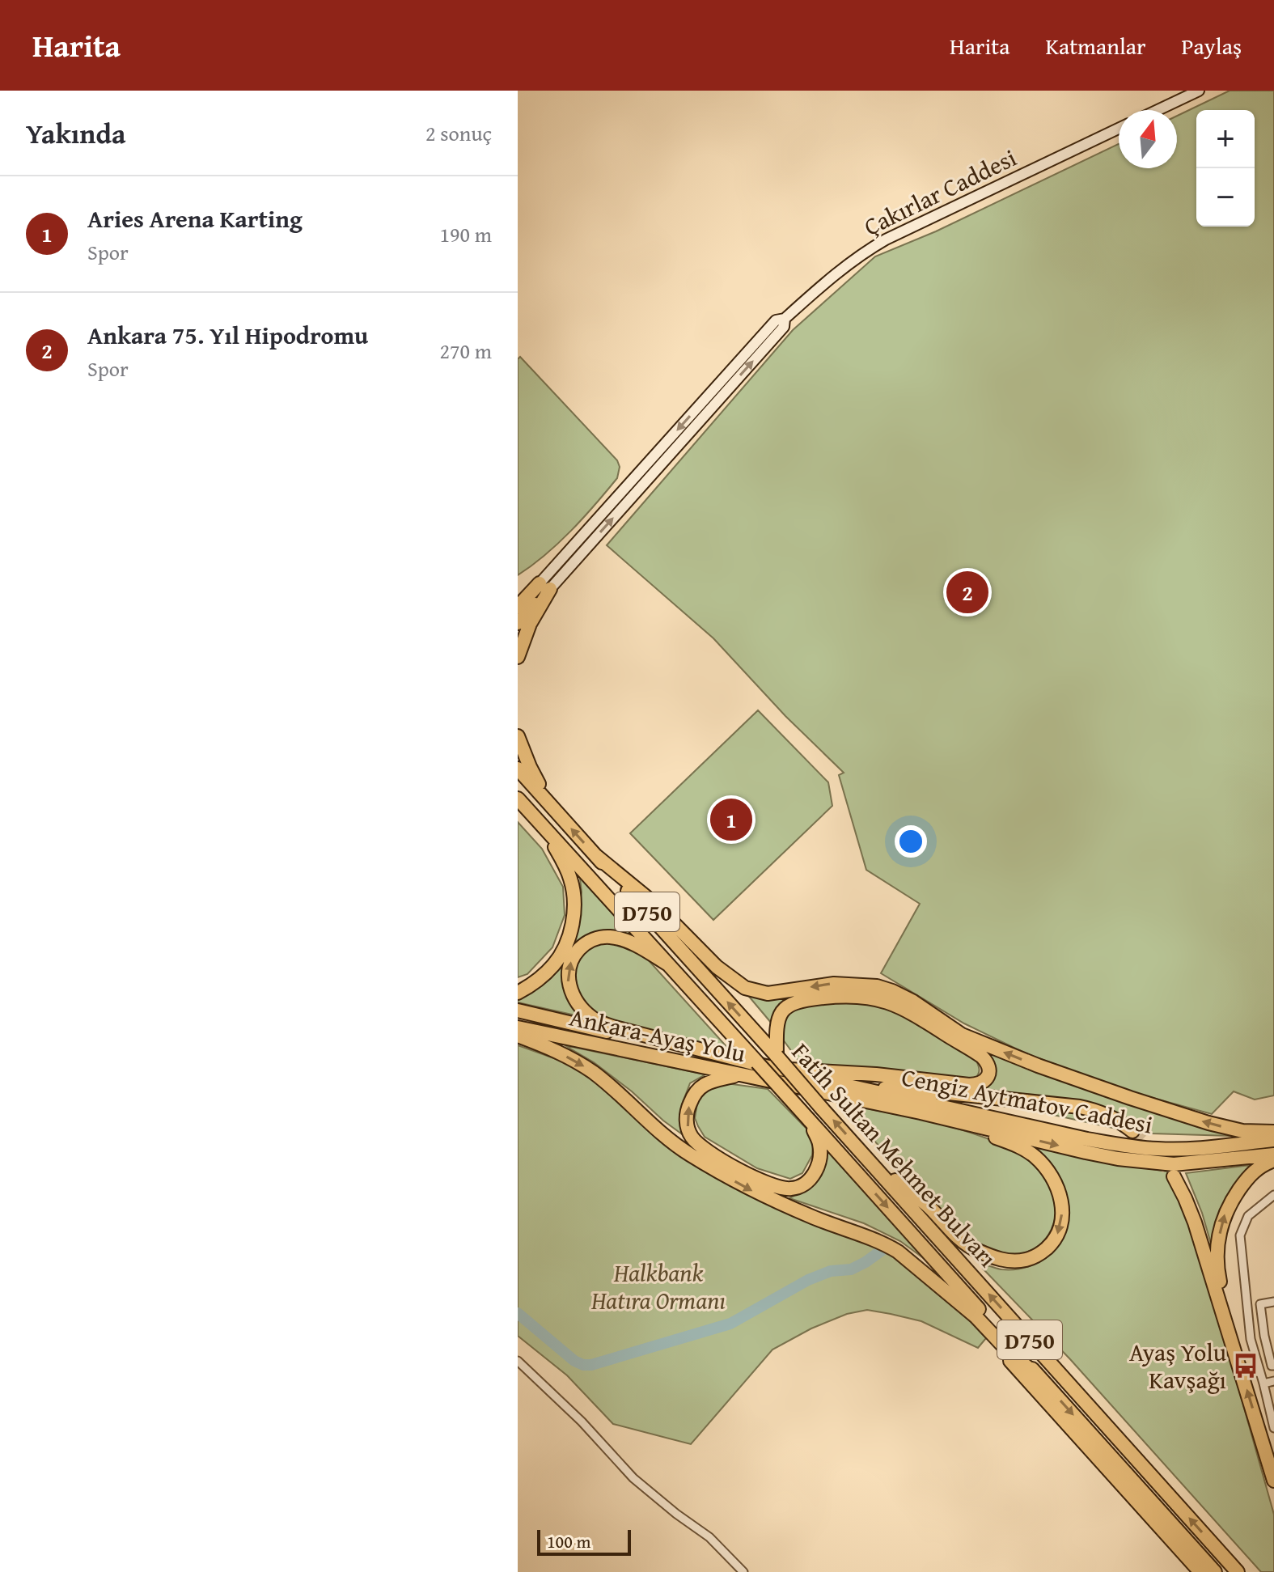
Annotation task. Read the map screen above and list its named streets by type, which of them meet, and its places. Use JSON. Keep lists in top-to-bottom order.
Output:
{
  "streets": {
    "highway": [
      "D750",
      "Ankara-Ayaş Yolu",
      "Cengiz Aytmatov Caddesi",
      "Fatih Sultan Mehmet Bulvarı"
    ],
    "main road": ["Çakırlar Caddesi"]
  },
  "crossings": [
    ["Ankara-Ayaş Yolu", "Cengiz Aytmatov Caddesi"],
    ["Ankara-Ayaş Yolu", "Fatih Sultan Mehmet Bulvarı"],
    ["Cengiz Aytmatov Caddesi", "Fatih Sultan Mehmet Bulvarı"]
  ],
  "parks": ["Halkbank Hatıra Ormanı"],
  "places": {
    "bus stop": ["Ayaş Yolu Kavşağı"]
  },
  "scale_bar": "100 m",
  "north": "top",
  "page": {
    "header": "Harita",
    "nav": ["Harita", "Katmanlar", "Paylaş"],
    "heading": ["Yakında", "2 sonuç"],
    "map_buttons": ["+", "−"],
    "list": [
      {
        "mark": "1",
        "name": "Aries Arena Karting",
        "note": "Spor",
        "value": "190 m"
      },
      {
        "mark": "2",
        "name": "Ankara 75. Yıl Hipodromu",
        "note": "Spor",
        "value": "270 m"
      }
    ],
    "pins": ["2", "1"],
    "scale": "100 m"
  }
}
